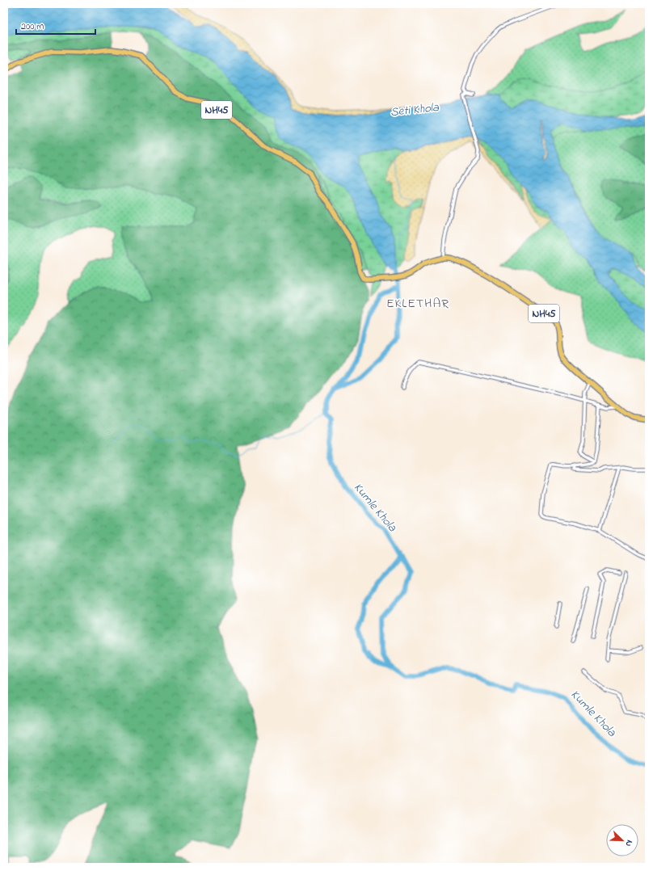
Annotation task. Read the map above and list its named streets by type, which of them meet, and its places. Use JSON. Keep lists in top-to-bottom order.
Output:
{
  "streets": {
    "main road": ["NH45"]
  },
  "districts": ["EKLETHAR"],
  "water": ["Seti Khola", "Kumle Khola"],
  "scale_bar": "200 m",
  "north": "bottom right"
}
